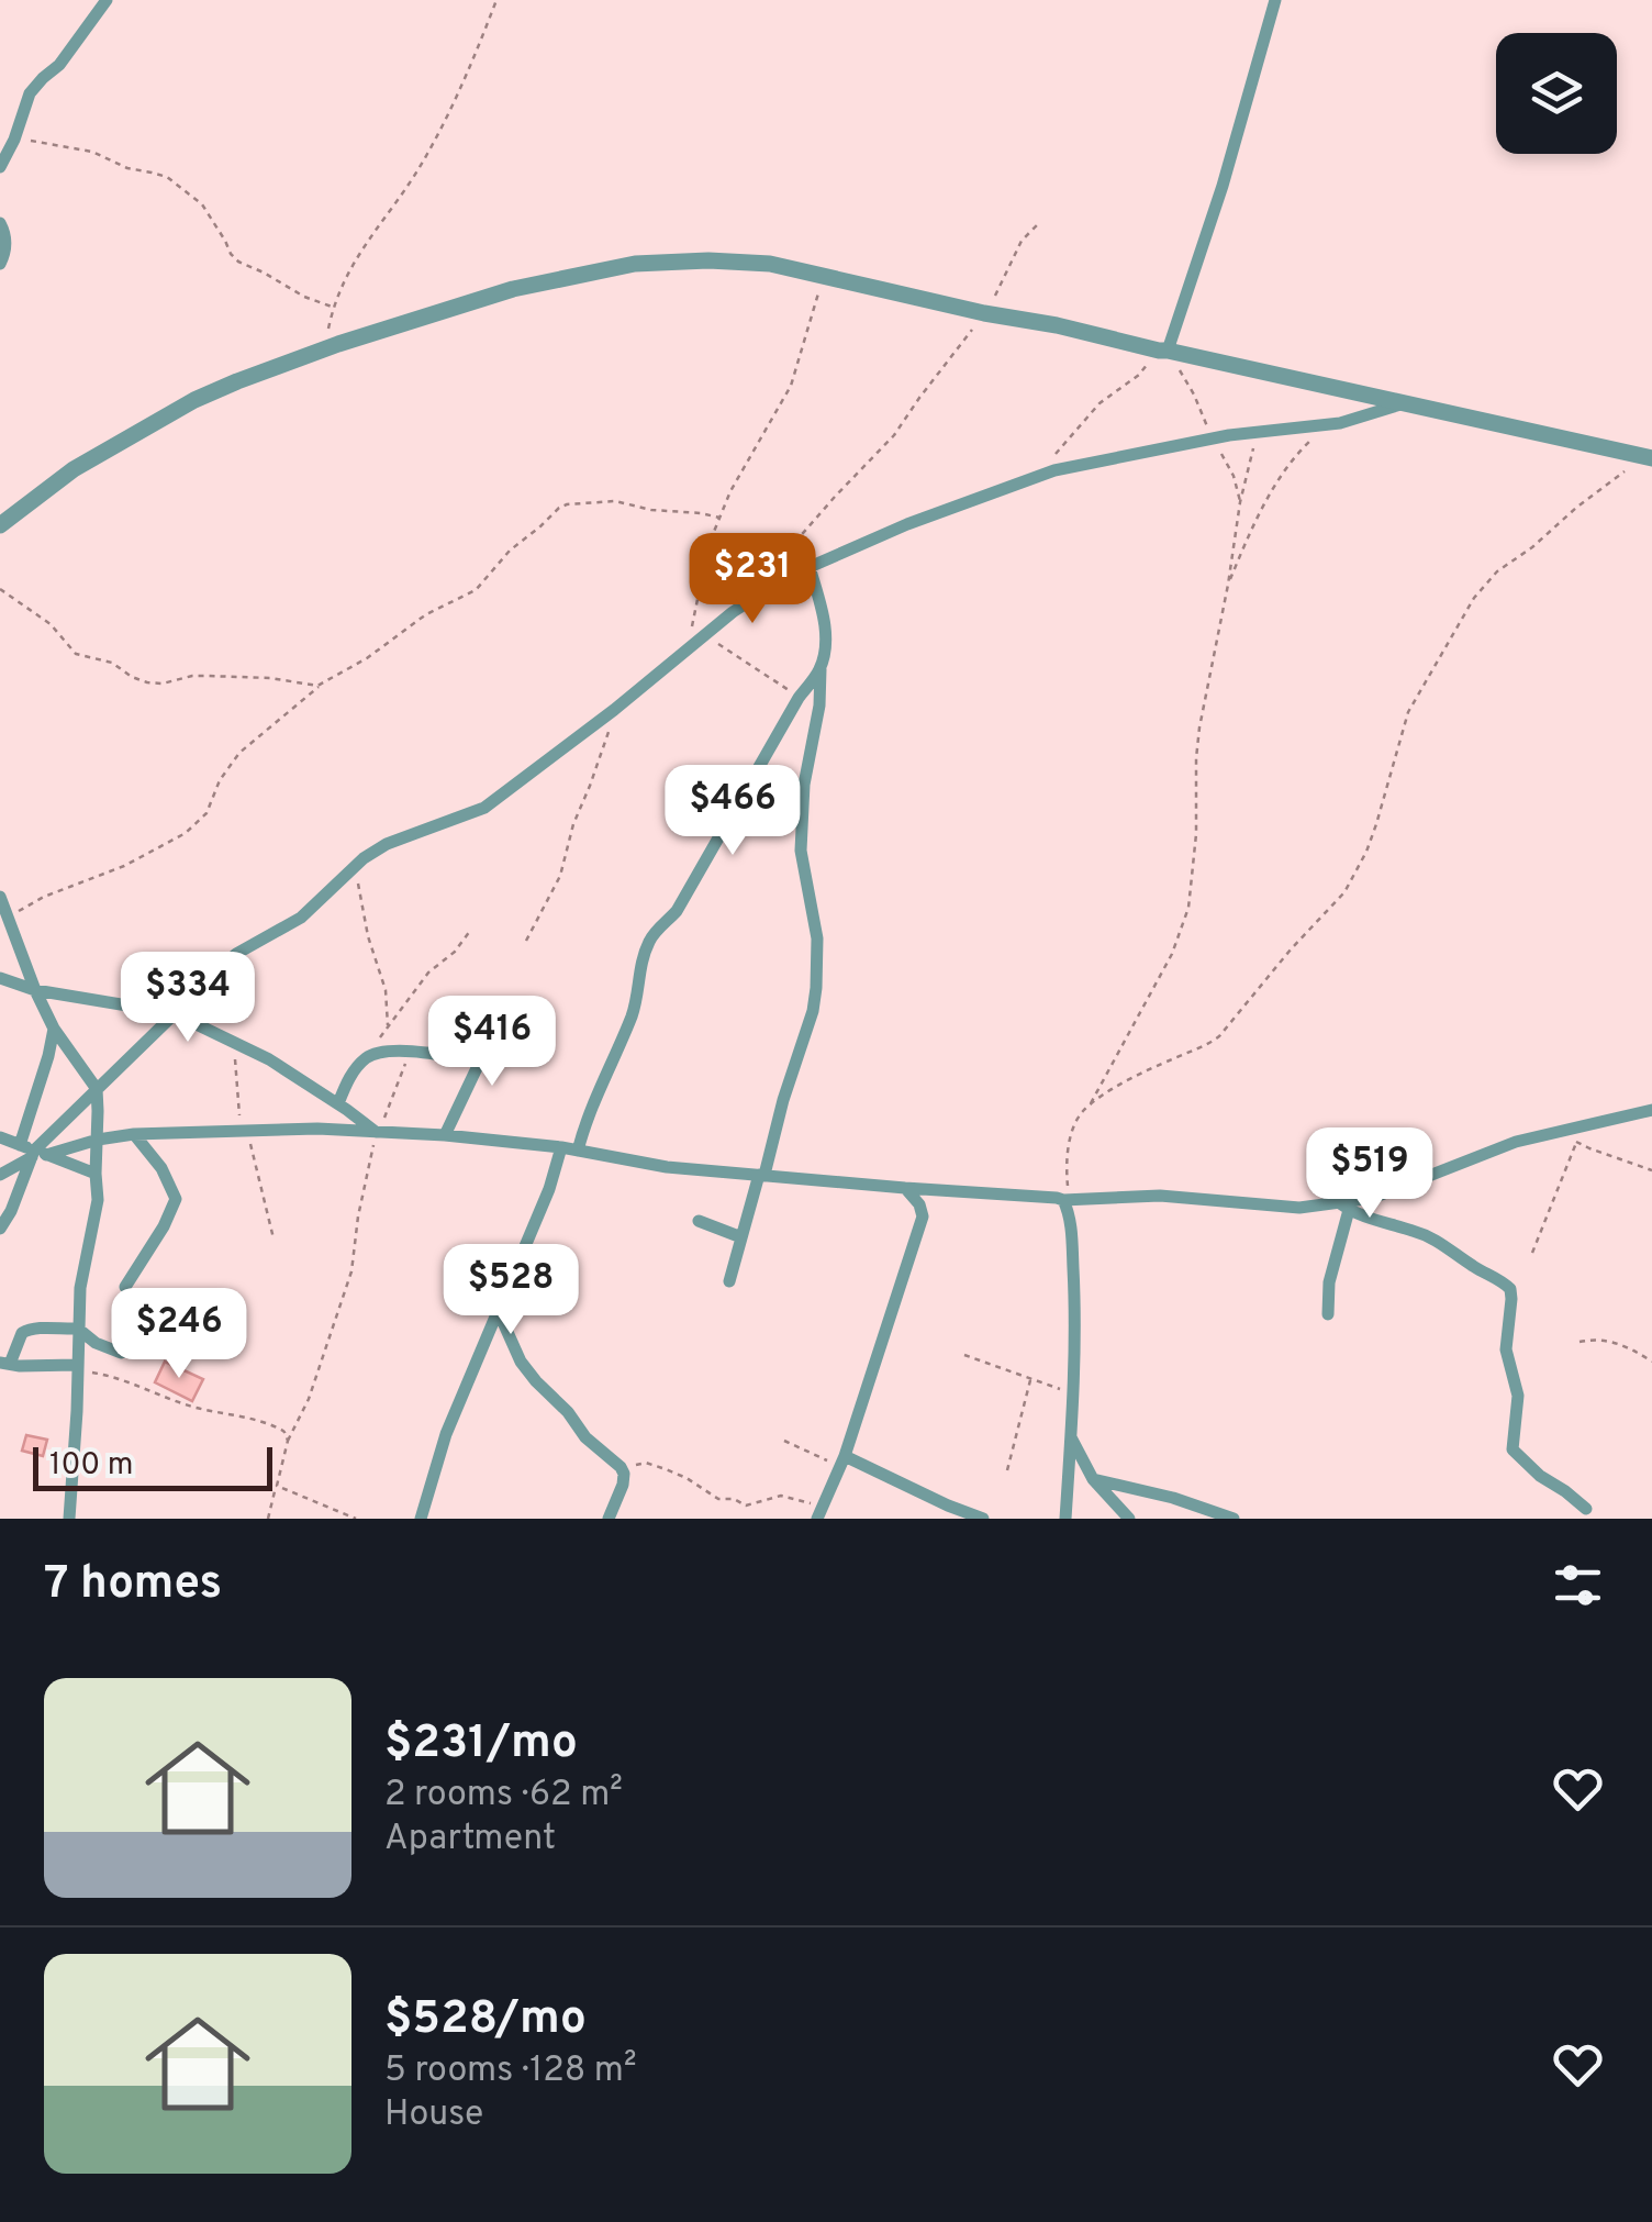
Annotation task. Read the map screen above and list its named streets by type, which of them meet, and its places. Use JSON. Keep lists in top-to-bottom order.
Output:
{
  "scale_bar": "100 m",
  "page": {
    "price": [
      "$231",
      "$466",
      "$334",
      "$416",
      "$519",
      "$528",
      "$246"
    ],
    "scale": "100 m",
    "heading": "7 homes",
    "list": [
      {
        "name": "$231/mo",
        "note": "2 rooms · 62 m² · Apartment"
      },
      {
        "name": "$528/mo",
        "note": "5 rooms · 128 m² · House"
      }
    ]
  }
}
